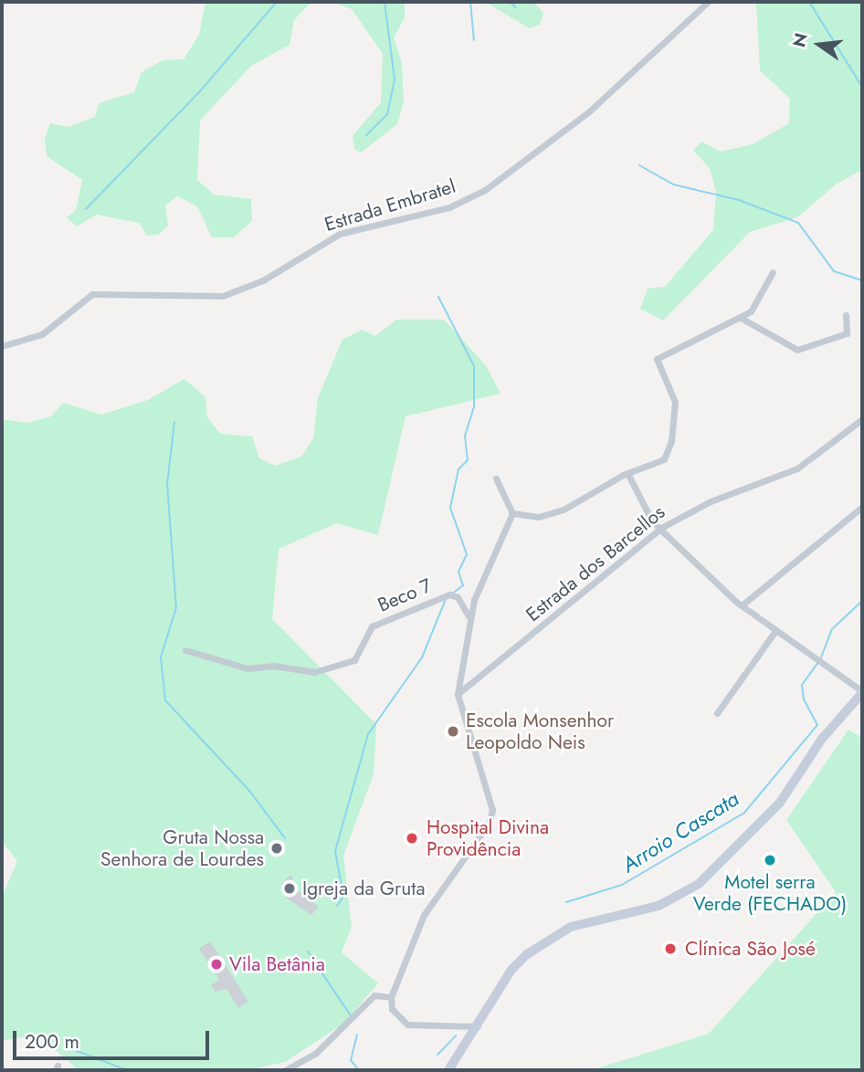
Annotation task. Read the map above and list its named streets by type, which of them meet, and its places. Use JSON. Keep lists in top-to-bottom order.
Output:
{
  "streets": {
    "street": ["Estrada Embratel", "Estrada dos Barcellos", "Beco 7"]
  },
  "water": ["Arroio Cascata"],
  "places": [
    "Escola Monsenhor Leopoldo Neis",
    "Hospital Divina Providência",
    "Gruta Nossa Senhora de Lourdes",
    "Motel serra Verde (FECHADO)",
    "Igreja da Gruta",
    "Clínica São José",
    "Vila Betânia"
  ],
  "scale_bar": "200 m",
  "north": "left"
}
